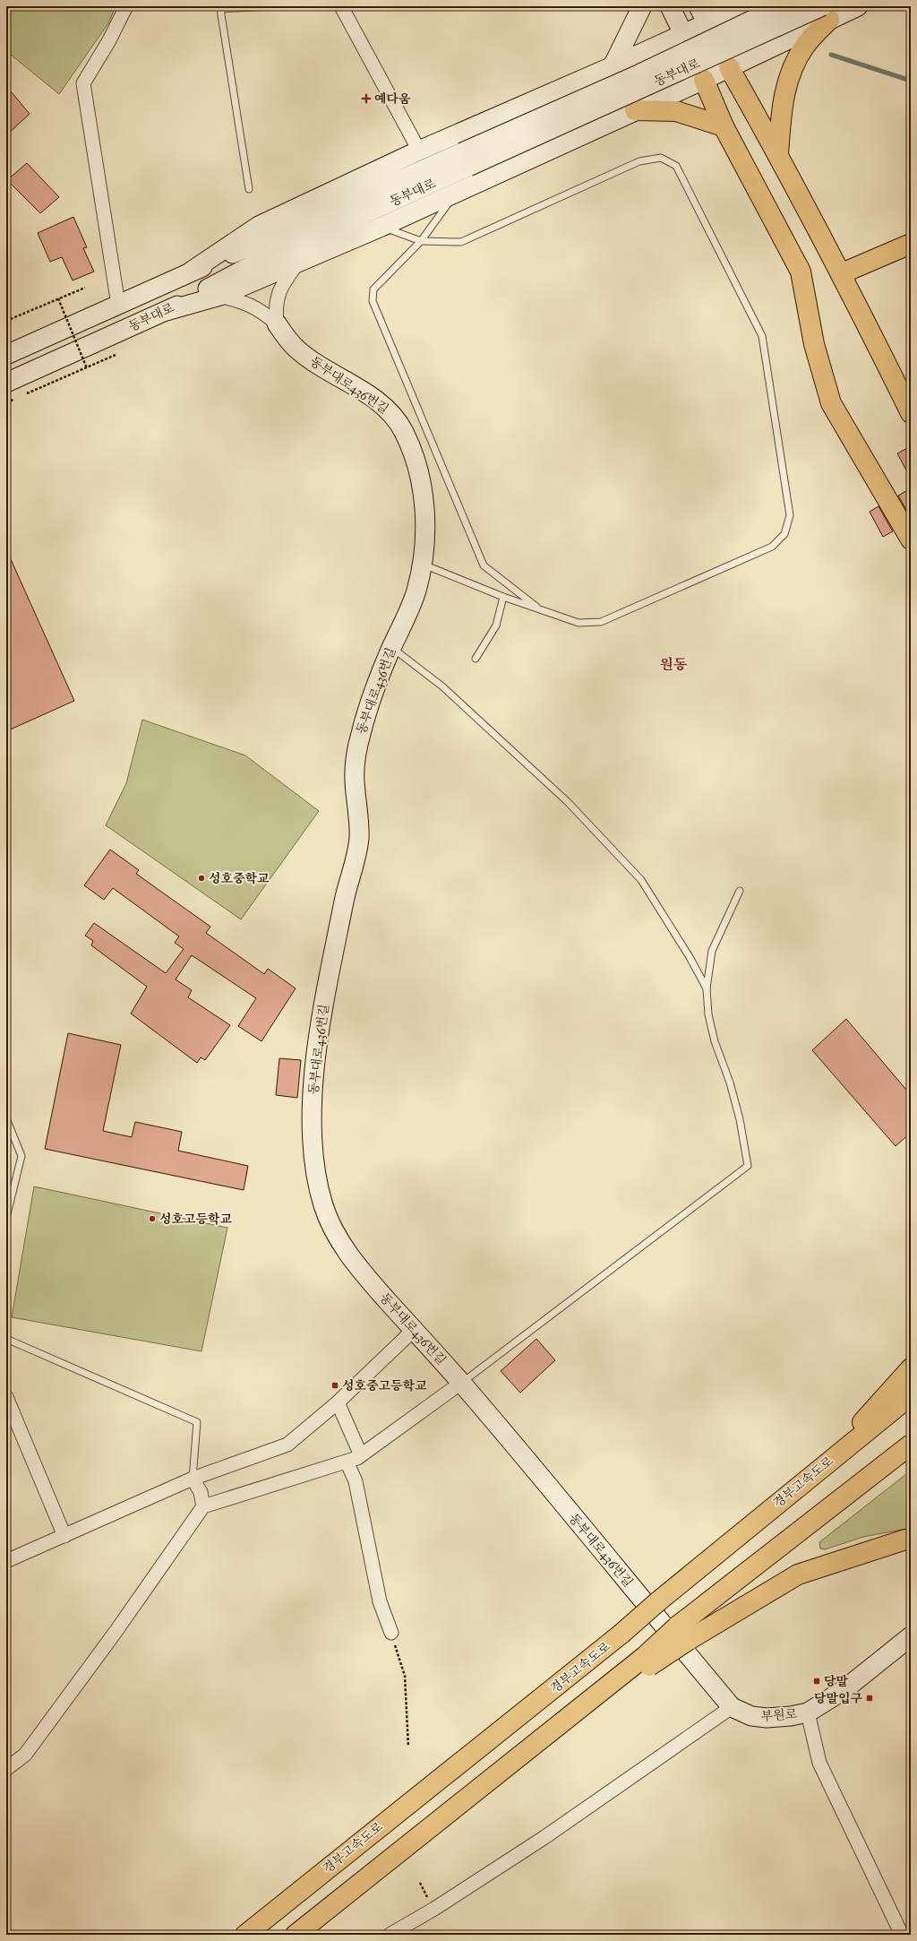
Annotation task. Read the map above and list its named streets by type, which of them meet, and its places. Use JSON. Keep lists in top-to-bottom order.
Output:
{
  "streets": {
    "highway": ["경부고속도로"],
    "main road": ["동부대로", "동부대로436번길", "부원로"]
  },
  "crossings": [
    ["동부대로", "동부대로436번길"],
    ["동부대로436번길", "부원로"]
  ],
  "districts": ["원동"],
  "places": {
    "health": ["예다움"],
    "other": ["성호중학교", "성호고등학교"],
    "transit": ["성호중고등학교", "당말", "당말입구"]
  }
}
